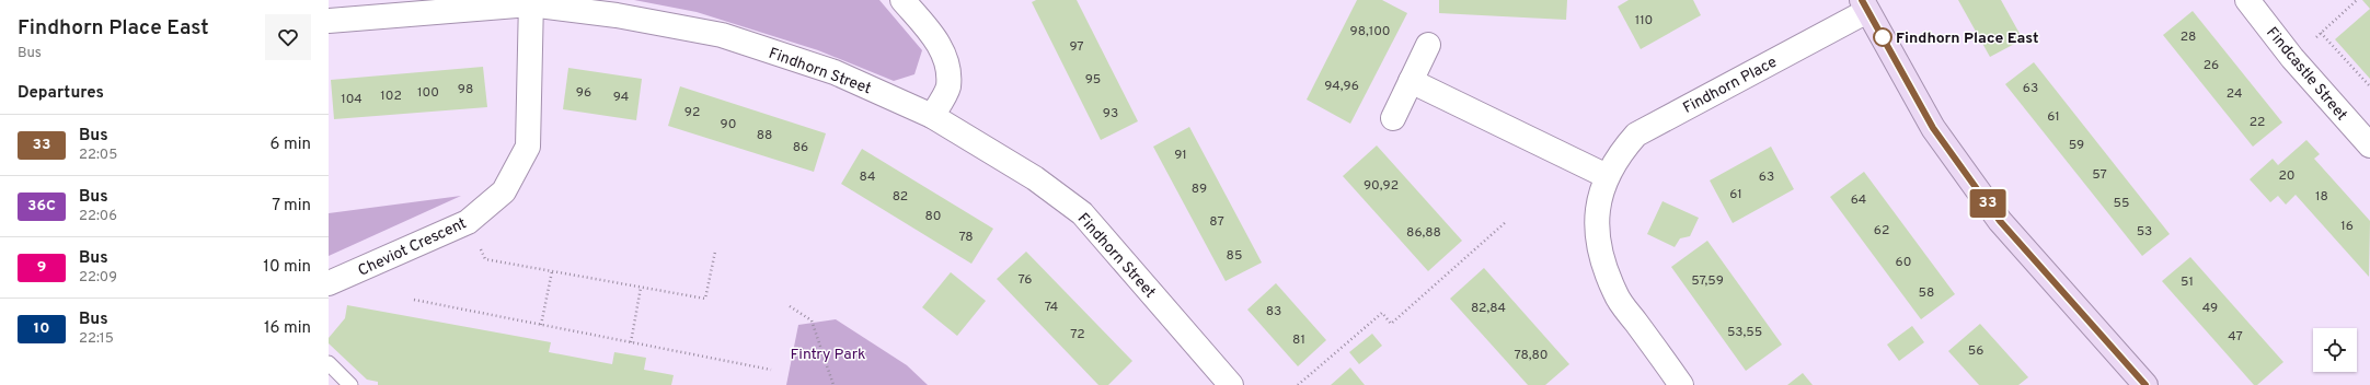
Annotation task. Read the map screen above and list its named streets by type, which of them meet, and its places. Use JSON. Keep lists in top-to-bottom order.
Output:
{
  "streets": {
    "street": [
      "Findhorn Street",
      "Findcastle Street",
      "Findhorn Place",
      "Cheviot Crescent"
    ]
  },
  "crossings": [
    ["Findhorn Street", "Cheviot Crescent"]
  ],
  "parks": ["Fintry Park"],
  "places": ["Findhorn Place East"],
  "lines": ["bus line 33"],
  "house_numbers": [
    "110",
    "98,100",
    "28",
    "97",
    "26",
    "95",
    "94,96",
    "63",
    "98",
    "100",
    "96",
    "24",
    "102",
    "94",
    "104",
    "92",
    "93",
    "61",
    "22",
    "90",
    "88",
    "59",
    "86",
    "91",
    "57",
    "20",
    "84",
    "63",
    "90,92",
    "89",
    "61",
    "82",
    "18",
    "64",
    "55",
    "80",
    "87",
    "16",
    "62",
    "53",
    "86,88",
    "78",
    "85",
    "60",
    "76",
    "57,59",
    "51",
    "58",
    "74",
    "82,84",
    "49",
    "83",
    "53,55",
    "72",
    "47",
    "81",
    "56",
    "78,80"
  ],
  "page": {
    "heading": [
      ["Findhorn Place East", "Bus"],
      "Departures"
    ],
    "on_map": "33",
    "list": [
      {
        "mark": "33",
        "name": "Bus",
        "note": "22:05",
        "value": "6 min"
      },
      {
        "mark": "36C",
        "name": "Bus",
        "note": "22:06",
        "value": "7 min"
      },
      {
        "mark": "9",
        "name": "Bus",
        "note": "22:09",
        "value": "10 min"
      },
      {
        "mark": "10",
        "name": "Bus",
        "note": "22:15",
        "value": "16 min"
      }
    ]
  }
}
